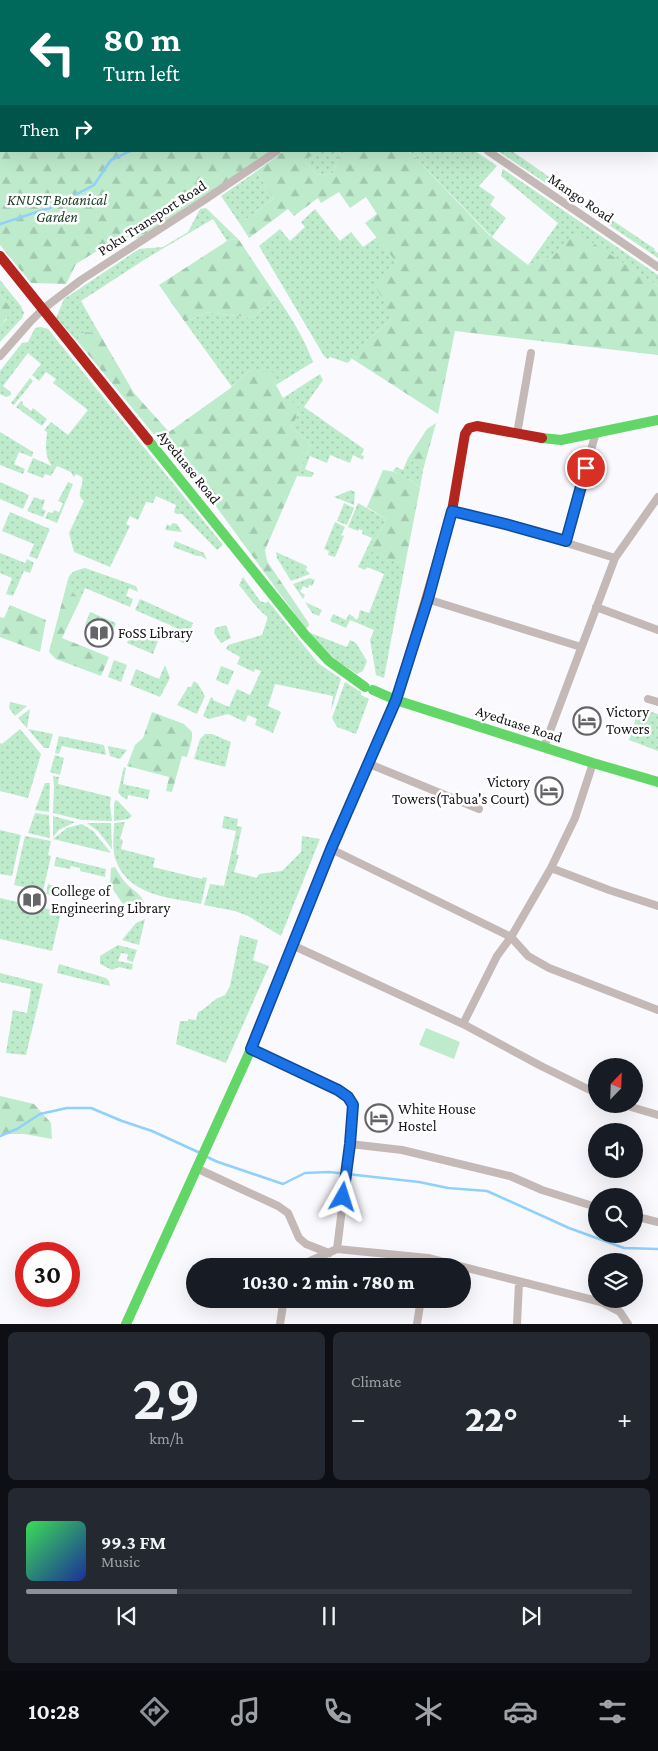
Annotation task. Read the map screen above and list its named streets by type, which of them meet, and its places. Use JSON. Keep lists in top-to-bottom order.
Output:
{
  "streets": {
    "street": ["Mango Road", "Poku Transport Road", "Ayeduase Road"]
  },
  "crossings": [
    ["Poku Transport Road", "Ayeduase Road"]
  ],
  "parks": ["KNUST Botanical Garden"],
  "places": {
    "library": ["FoSS Library", "College of Engineering Library"],
    "hotel": ["Victory Towers", "Victory Towers(Tabua's Court)", "White House Hostel"]
  },
  "north": "top right",
  "page": {
    "turn": ["80 m", "Turn left"],
    "then": "Then",
    "limit": "30",
    "trip": "10:30 · 2 min · 780 m",
    "tile": [
      ["29", "km/h"],
      "Climate"
    ],
    "heat": ["−", "22°", "+"],
    "song": ["99.3 FM", "Music"],
    "tabs": "10:28"
  }
}
